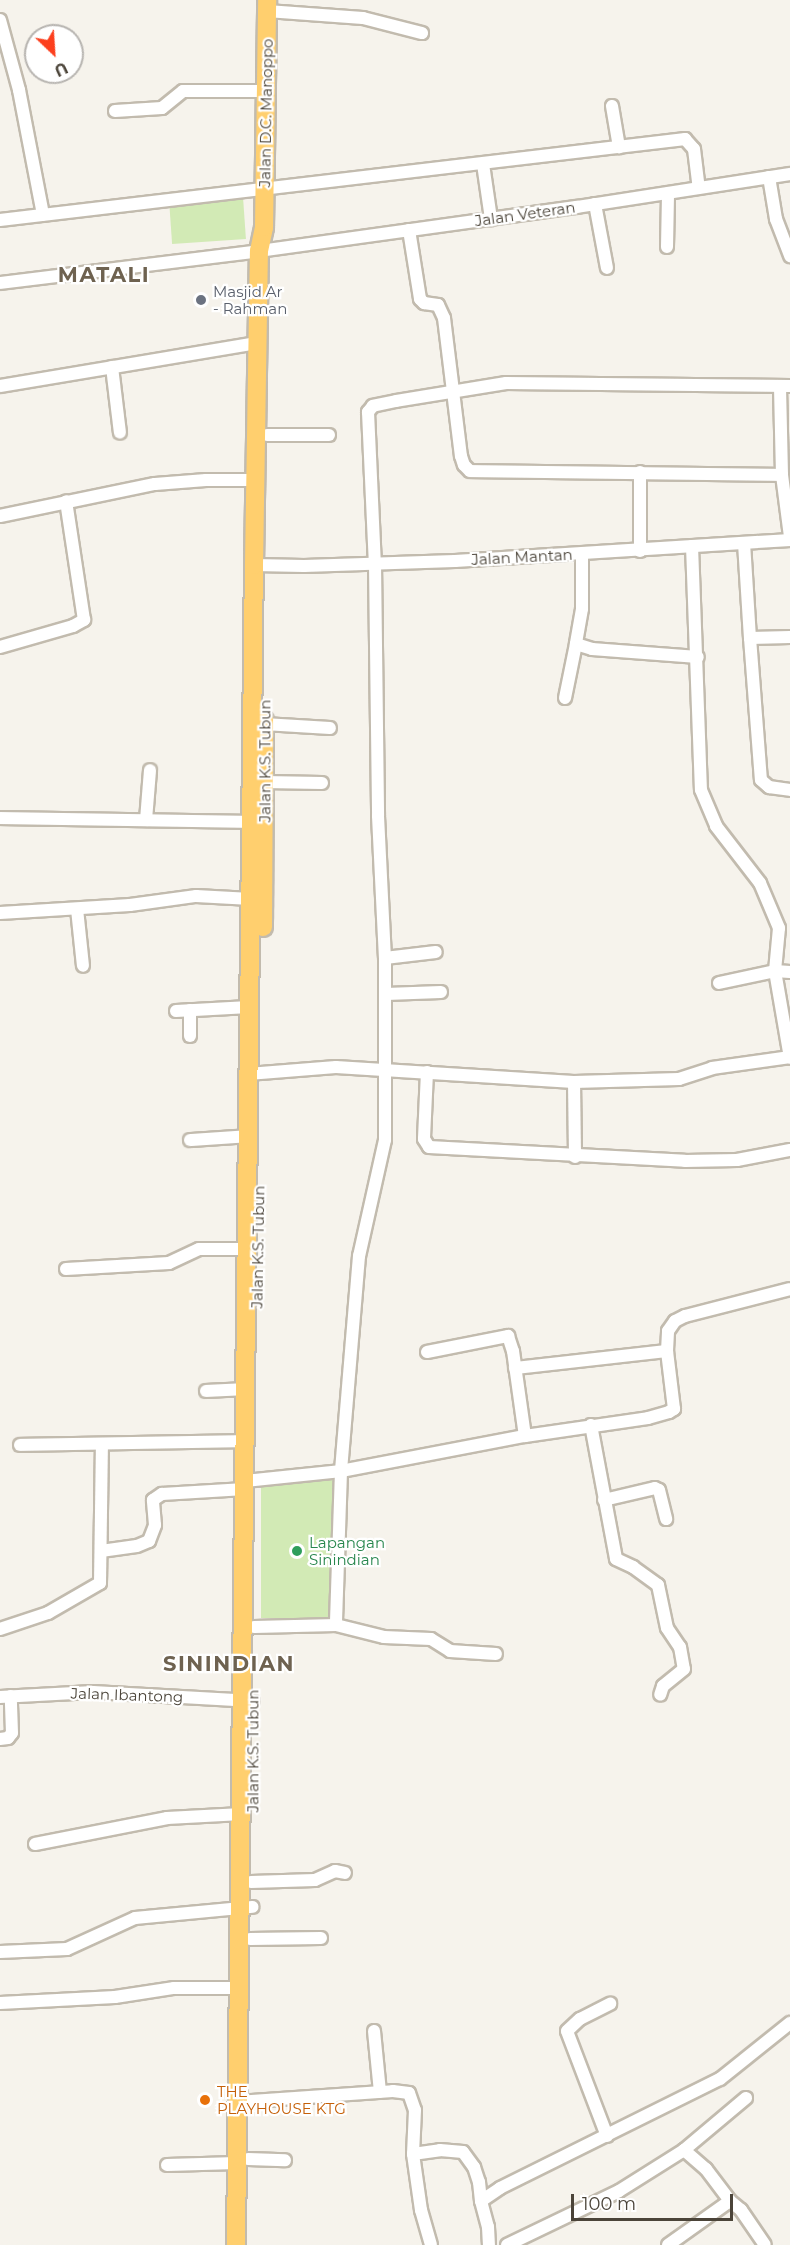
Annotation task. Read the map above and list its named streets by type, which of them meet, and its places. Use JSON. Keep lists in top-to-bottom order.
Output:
{
  "streets": {
    "highway": ["Jalan D.C. Manoppo", "Jalan K.S. Tubun"],
    "street": ["Jalan Veteran", "Jalan Mantan", "Jalan Ibantong"]
  },
  "crossings": [
    ["Jalan D.C. Manoppo", "Jalan Veteran"],
    ["Jalan D.C. Manoppo", "Jalan K.S. Tubun"],
    ["Jalan Veteran", "Jalan K.S. Tubun"],
    ["Jalan Mantan", "Jalan K.S. Tubun"],
    ["Jalan K.S. Tubun", "Jalan Ibantong"]
  ],
  "districts": ["MATALI", "SININDIAN"],
  "places": ["Masjid Ar - Rahman", "Lapangan Sinindian", "THE PLAYHOUSE KTG"],
  "scale_bar": "100 m",
  "north": "bottom right"
}
